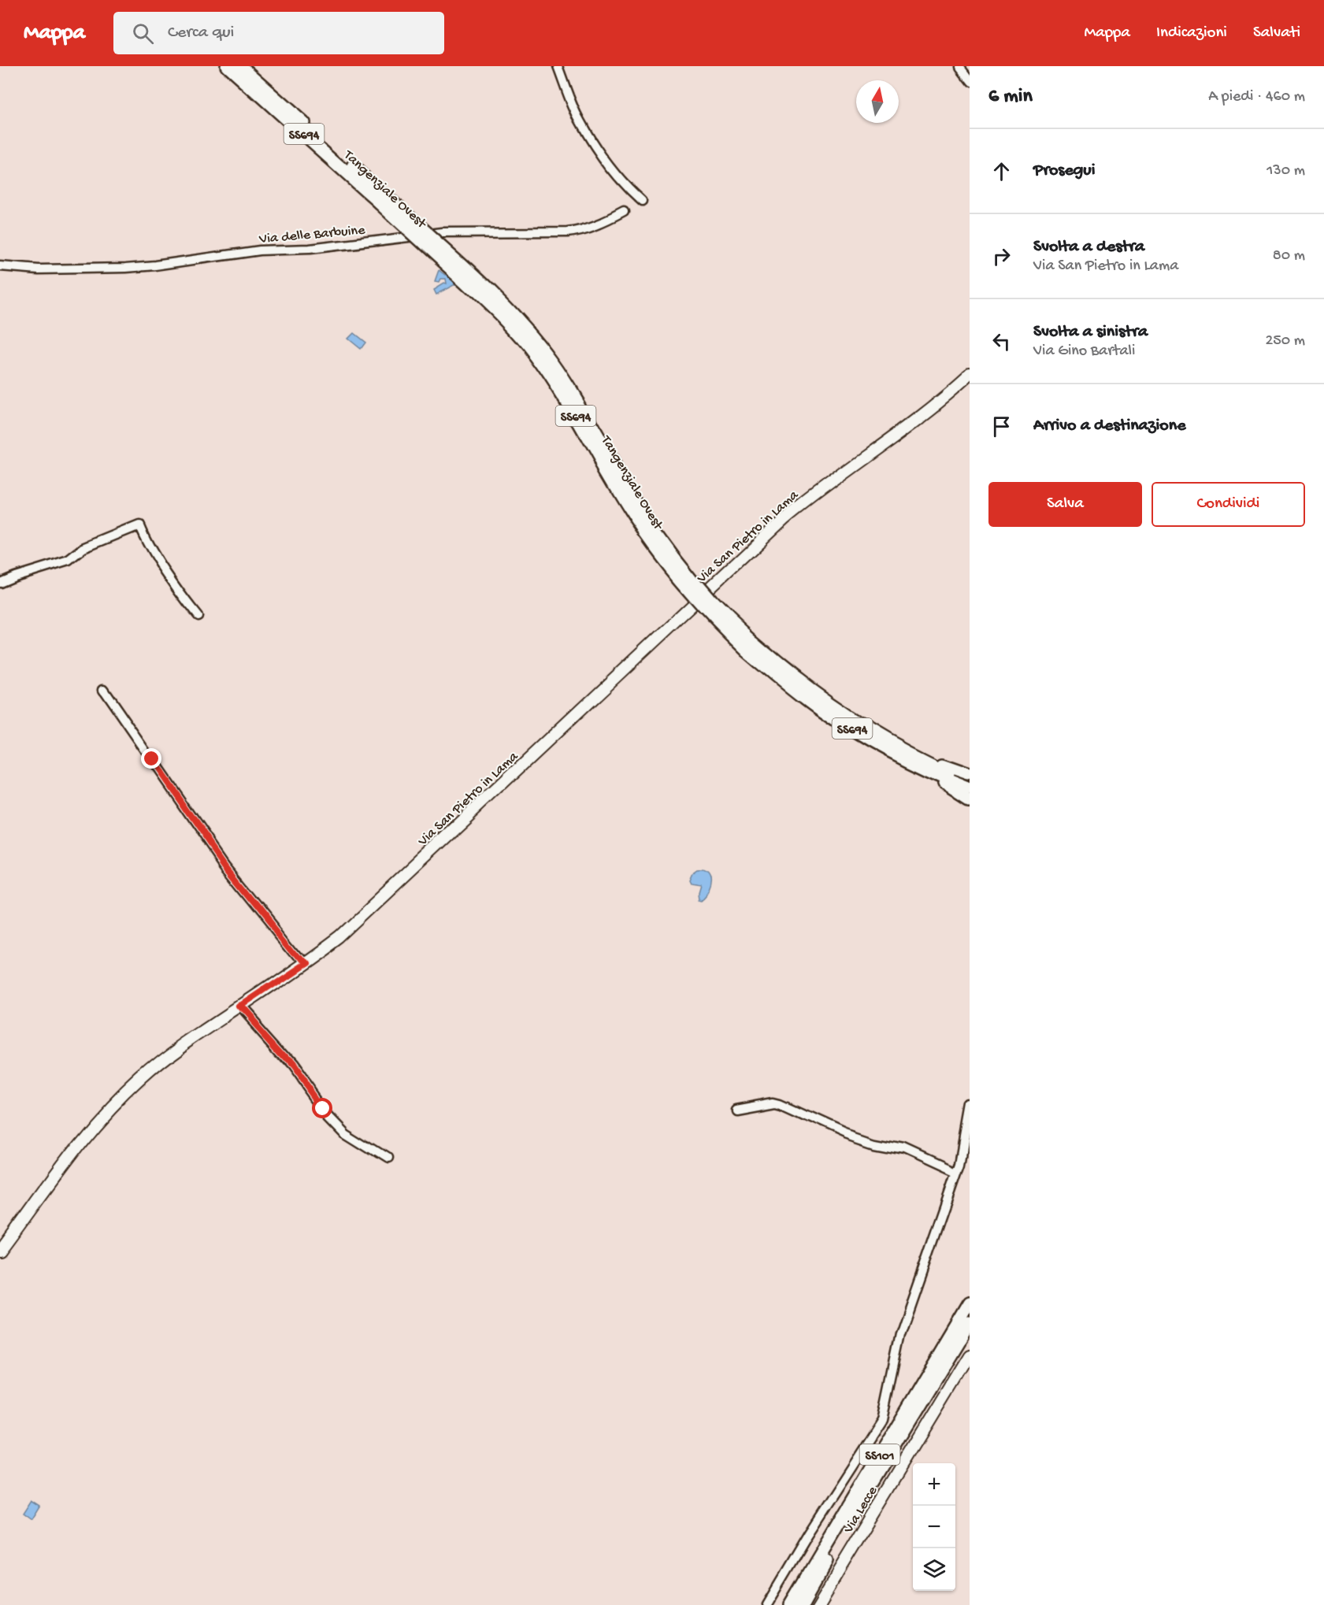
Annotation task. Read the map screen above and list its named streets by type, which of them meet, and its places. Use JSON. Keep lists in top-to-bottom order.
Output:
{
  "streets": {
    "highway": ["SS694", "Tangenziale Ovest", "SS101"],
    "main road": ["Via San Pietro in Lama", "Via Lecce"],
    "street": ["Via delle Barbuine"]
  },
  "north": "top",
  "page": {
    "header": "Mappa",
    "search": "Cerca qui",
    "nav": ["Mappa", "Indicazioni", "Salvati"],
    "heading": ["6 min", "A piedi · 460 m"],
    "list": [
      ["Prosegui", "130 m"],
      ["Svolta a destra", "Via San Pietro in Lama", "80 m"],
      ["Svolta a sinistra", "Via Gino Bartali", "250 m"],
      "Arrivo a destinazione"
    ],
    "buttons": ["Salva", "Condividi"],
    "map_buttons": ["+", "−"]
  }
}
